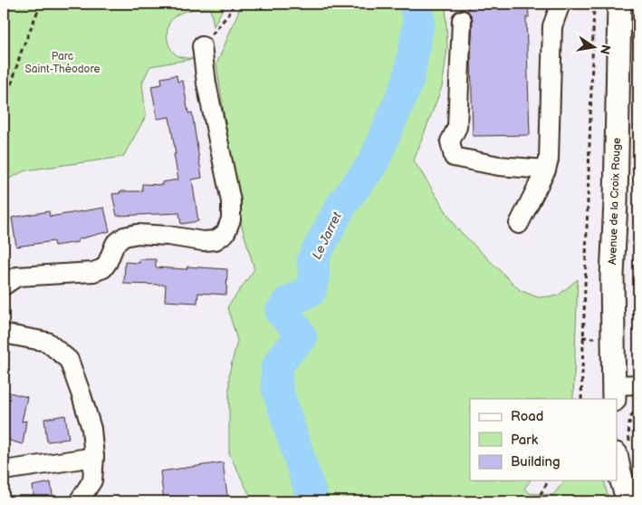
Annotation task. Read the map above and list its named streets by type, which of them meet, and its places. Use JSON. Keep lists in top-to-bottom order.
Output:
{
  "streets": {
    "main road": ["Avenue de la Croix Rouge"]
  },
  "water": ["Le Jarret"],
  "parks": ["Parc Saint-Théodore"],
  "legend": ["Road", "Park", "Building"],
  "north": "right"
}
